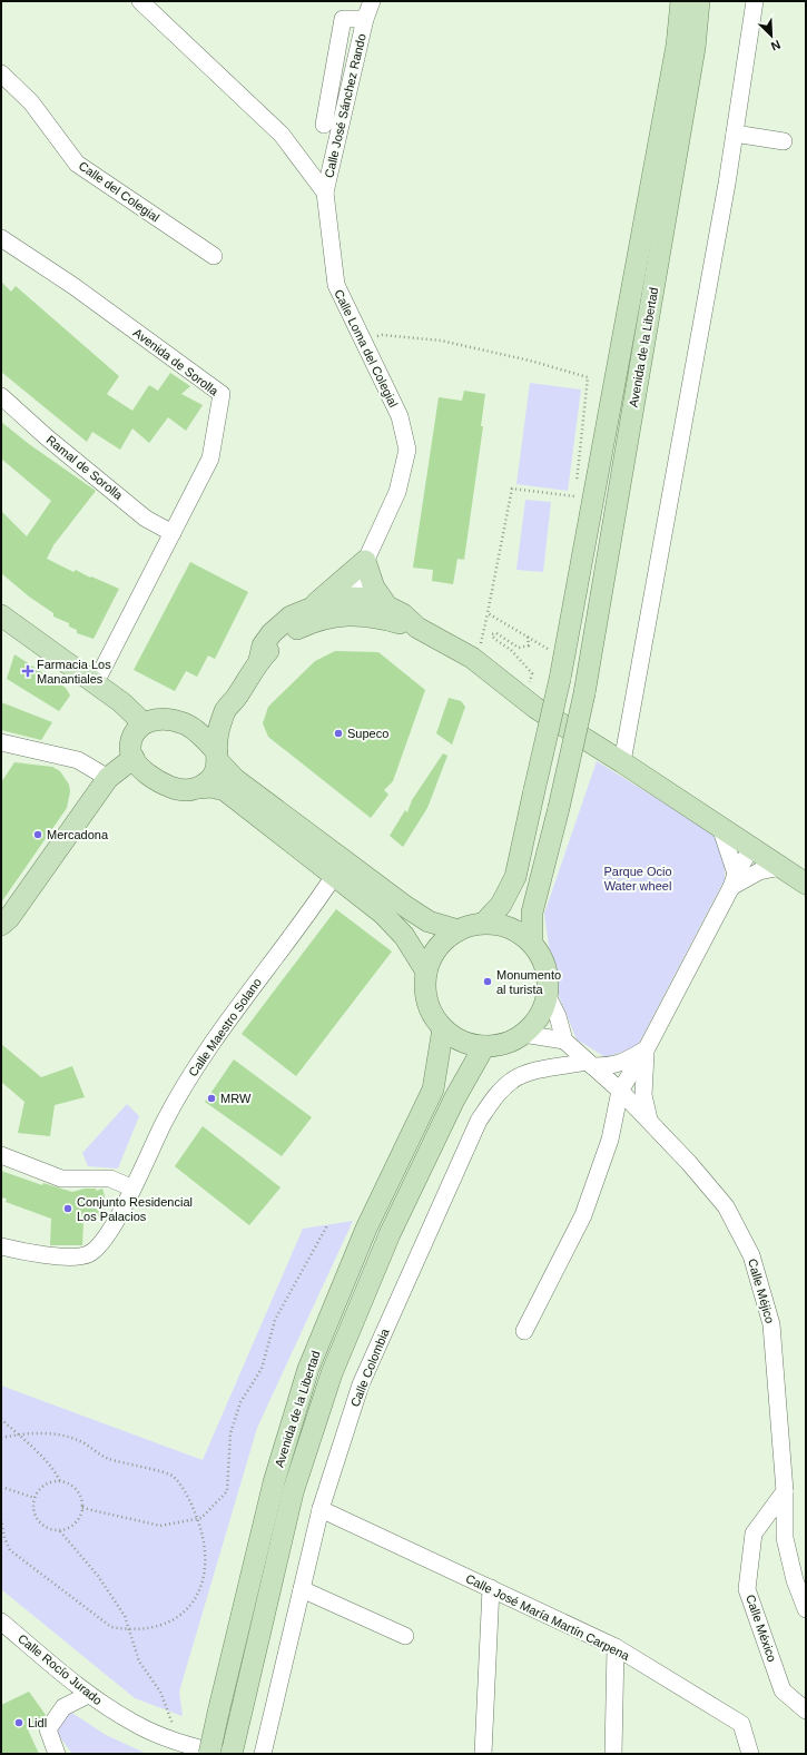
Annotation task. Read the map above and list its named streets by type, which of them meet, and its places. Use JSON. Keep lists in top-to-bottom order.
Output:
{
  "streets": {
    "main road": ["Avenida de la Libertad"],
    "street": [
      "Calle José Sánchez Rando",
      "Calle del Colegial",
      "Calle Loma del Colegial",
      "Avenida de Sorolla",
      "Ramal de Sorolla",
      "Calle Maestro Solano",
      "Calle Méjico",
      "Calle Colombia",
      "Calle José María Martín Carpena",
      "Calle México",
      "Calle Rocío Jurado"
    ]
  },
  "crossings": [
    ["Calle José Sánchez Rando", "Calle Loma del Colegial"],
    ["Avenida de Sorolla", "Ramal de Sorolla"],
    ["Calle Méjico", "Calle Colombia"],
    ["Calle Méjico", "Calle México"],
    ["Calle Colombia", "Calle José María Martín Carpena"]
  ],
  "parks": ["Parque Ocio Water wheel"],
  "places": {
    "health": ["Farmacia Los Manantiales"],
    "other": [
      "Supeco",
      "Mercadona",
      "Monumento al turista",
      "MRW",
      "Conjunto Residencial Los Palacios",
      "Lidl"
    ]
  },
  "north": "bottom right"
}
